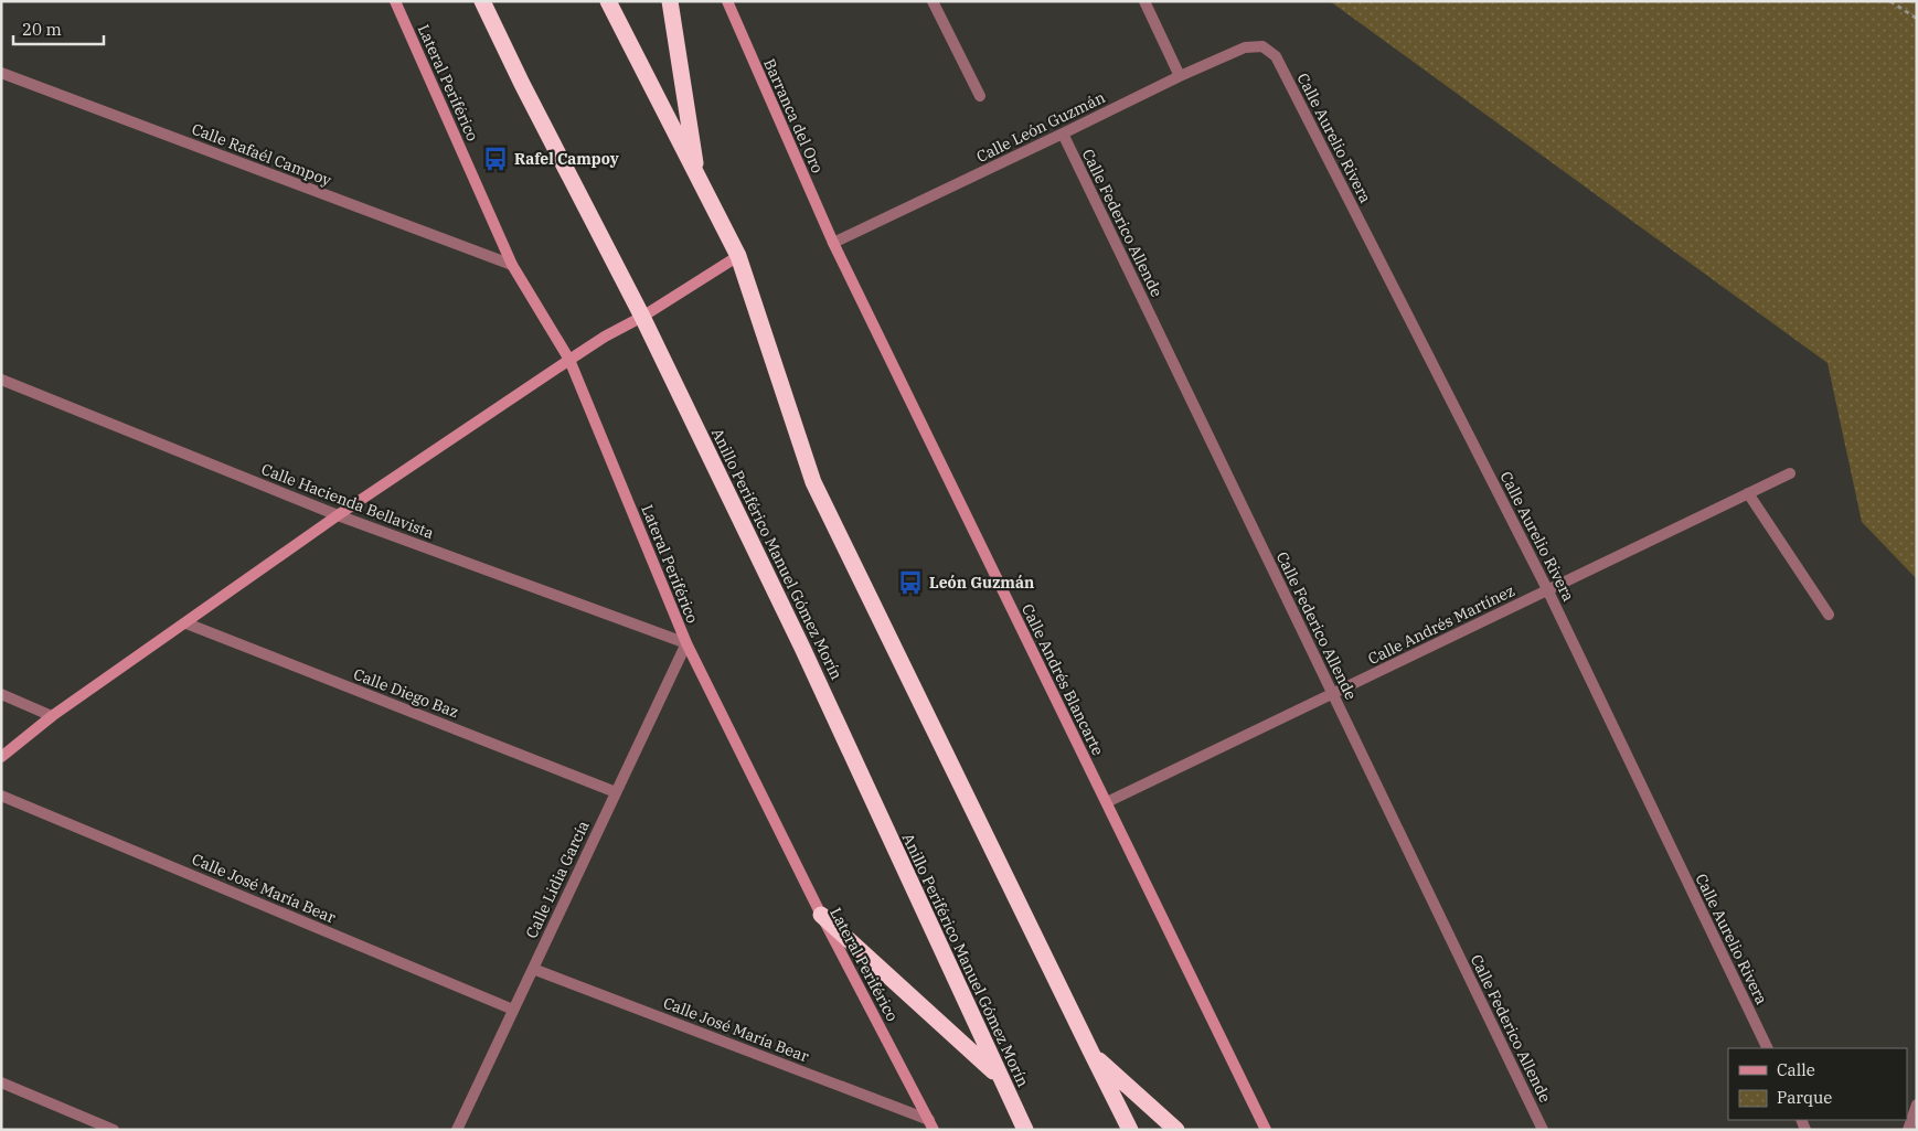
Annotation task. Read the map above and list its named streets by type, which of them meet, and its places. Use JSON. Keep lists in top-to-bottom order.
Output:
{
  "streets": {
    "highway": ["Anillo Periférico Manuel Gómez Morín"],
    "street": [
      "Lateral Periférico",
      "Barranca del Oro",
      "Calle León Guzmán",
      "Calle Aurelio Rivera",
      "Calle Rafaél Campoy",
      "Calle Federico Allende",
      "Calle Hacienda Bellavista",
      "Calle Andrés Martínez",
      "Calle Andrés Blancarte",
      "Calle Diego Baz",
      "Calle Lidia García",
      "Calle José María Bear"
    ]
  },
  "crossings": [
    ["Lateral Periférico", "Calle Rafaél Campoy"],
    ["Lateral Periférico", "Calle Hacienda Bellavista"],
    ["Lateral Periférico", "Calle Lidia García"],
    ["Lateral Periférico", "Calle José María Bear"],
    ["Barranca del Oro", "Calle León Guzmán"],
    ["Barranca del Oro", "Calle Andrés Blancarte"],
    ["Calle León Guzmán", "Calle Aurelio Rivera"],
    ["Calle León Guzmán", "Calle Federico Allende"],
    ["Calle León Guzmán", "Calle Andrés Blancarte"],
    ["Calle Aurelio Rivera", "Calle Andrés Martínez"],
    ["Calle Federico Allende", "Calle Andrés Martínez"],
    ["Calle Hacienda Bellavista", "Calle Lidia García"],
    ["Calle Andrés Martínez", "Calle Andrés Blancarte"],
    ["Calle Diego Baz", "Calle Lidia García"],
    ["Calle Lidia García", "Calle José María Bear"]
  ],
  "places": {
    "bus stop": ["Rafel Campoy", "León Guzmán"]
  },
  "legend": ["Calle", "Parque"],
  "scale_bar": "20 m"
}
